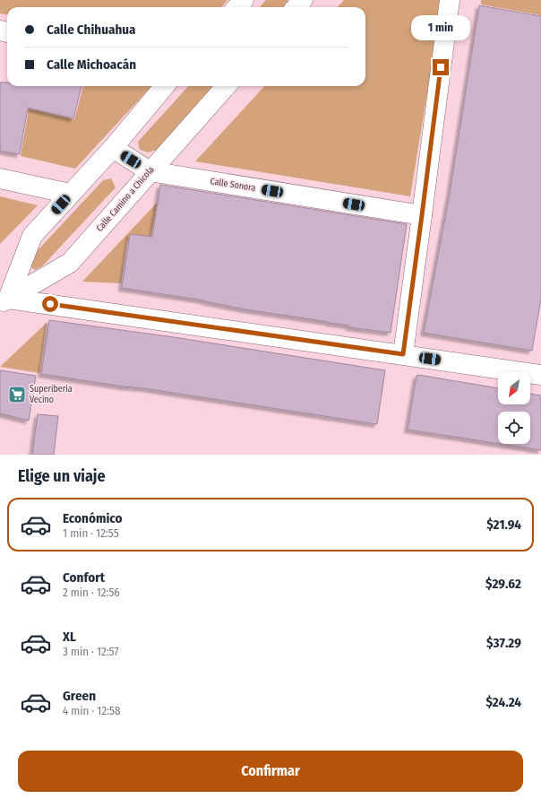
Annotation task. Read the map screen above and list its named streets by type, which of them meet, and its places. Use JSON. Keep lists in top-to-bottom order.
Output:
{
  "streets": {
    "street": ["Calle Sonora", "Calle Camino a Chicola"]
  },
  "crossings": [
    ["Calle Sonora", "Calle Camino a Chicola"]
  ],
  "places": {
    "supermarket": ["Superiberia Vecino"]
  },
  "north": "bottom left",
  "page": {
    "banner": ["Calle Chihuahua", "Calle Michoacán"],
    "bubble": "1 min",
    "heading": "Elige un viaje",
    "list": [
      {
        "name": "Económico",
        "note": "1 min · 12:55",
        "value": "$21.94"
      },
      {
        "name": "Confort",
        "note": "2 min · 12:56",
        "value": "$29.62"
      },
      {
        "name": "XL",
        "note": "3 min · 12:57",
        "value": "$37.29"
      },
      {
        "name": "Green",
        "note": "4 min · 12:58",
        "value": "$24.24"
      }
    ],
    "buttons": "Confirmar"
  }
}
